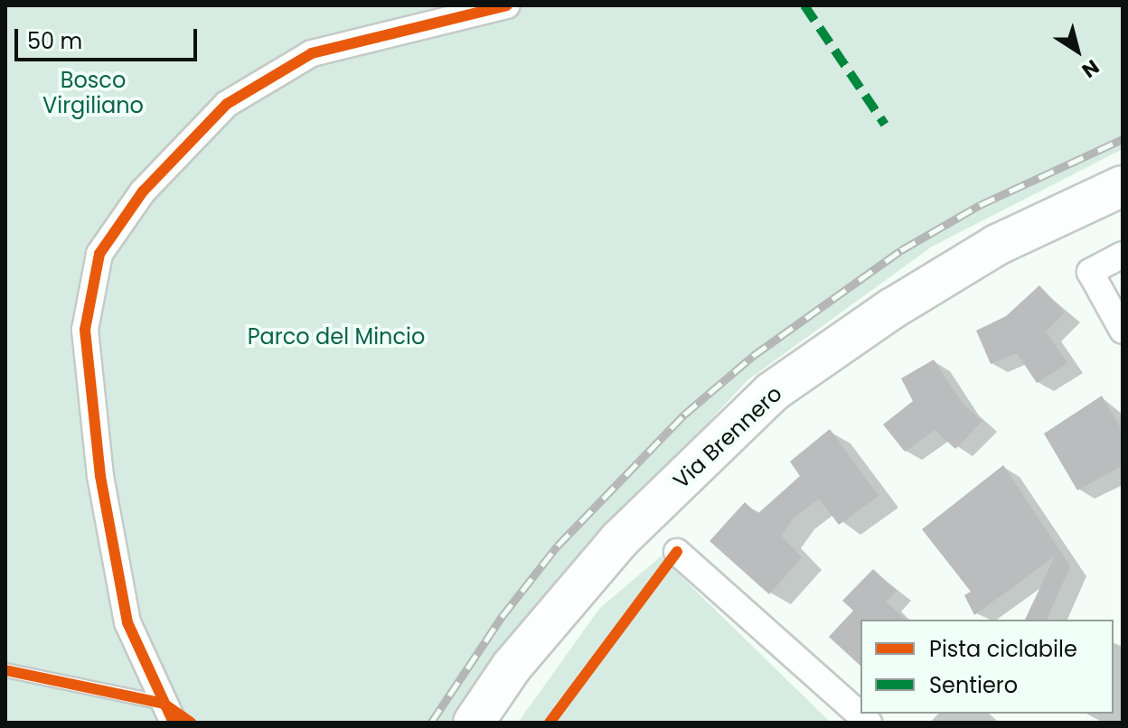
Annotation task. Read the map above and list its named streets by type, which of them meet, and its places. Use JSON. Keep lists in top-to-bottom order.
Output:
{
  "streets": {
    "main road": ["Via Brennero"]
  },
  "parks": ["Bosco Virgiliano", "Parco del Mincio"],
  "legend": ["Pista ciclabile", "Sentiero"],
  "scale_bar": "50 m",
  "north": "bottom right"
}
